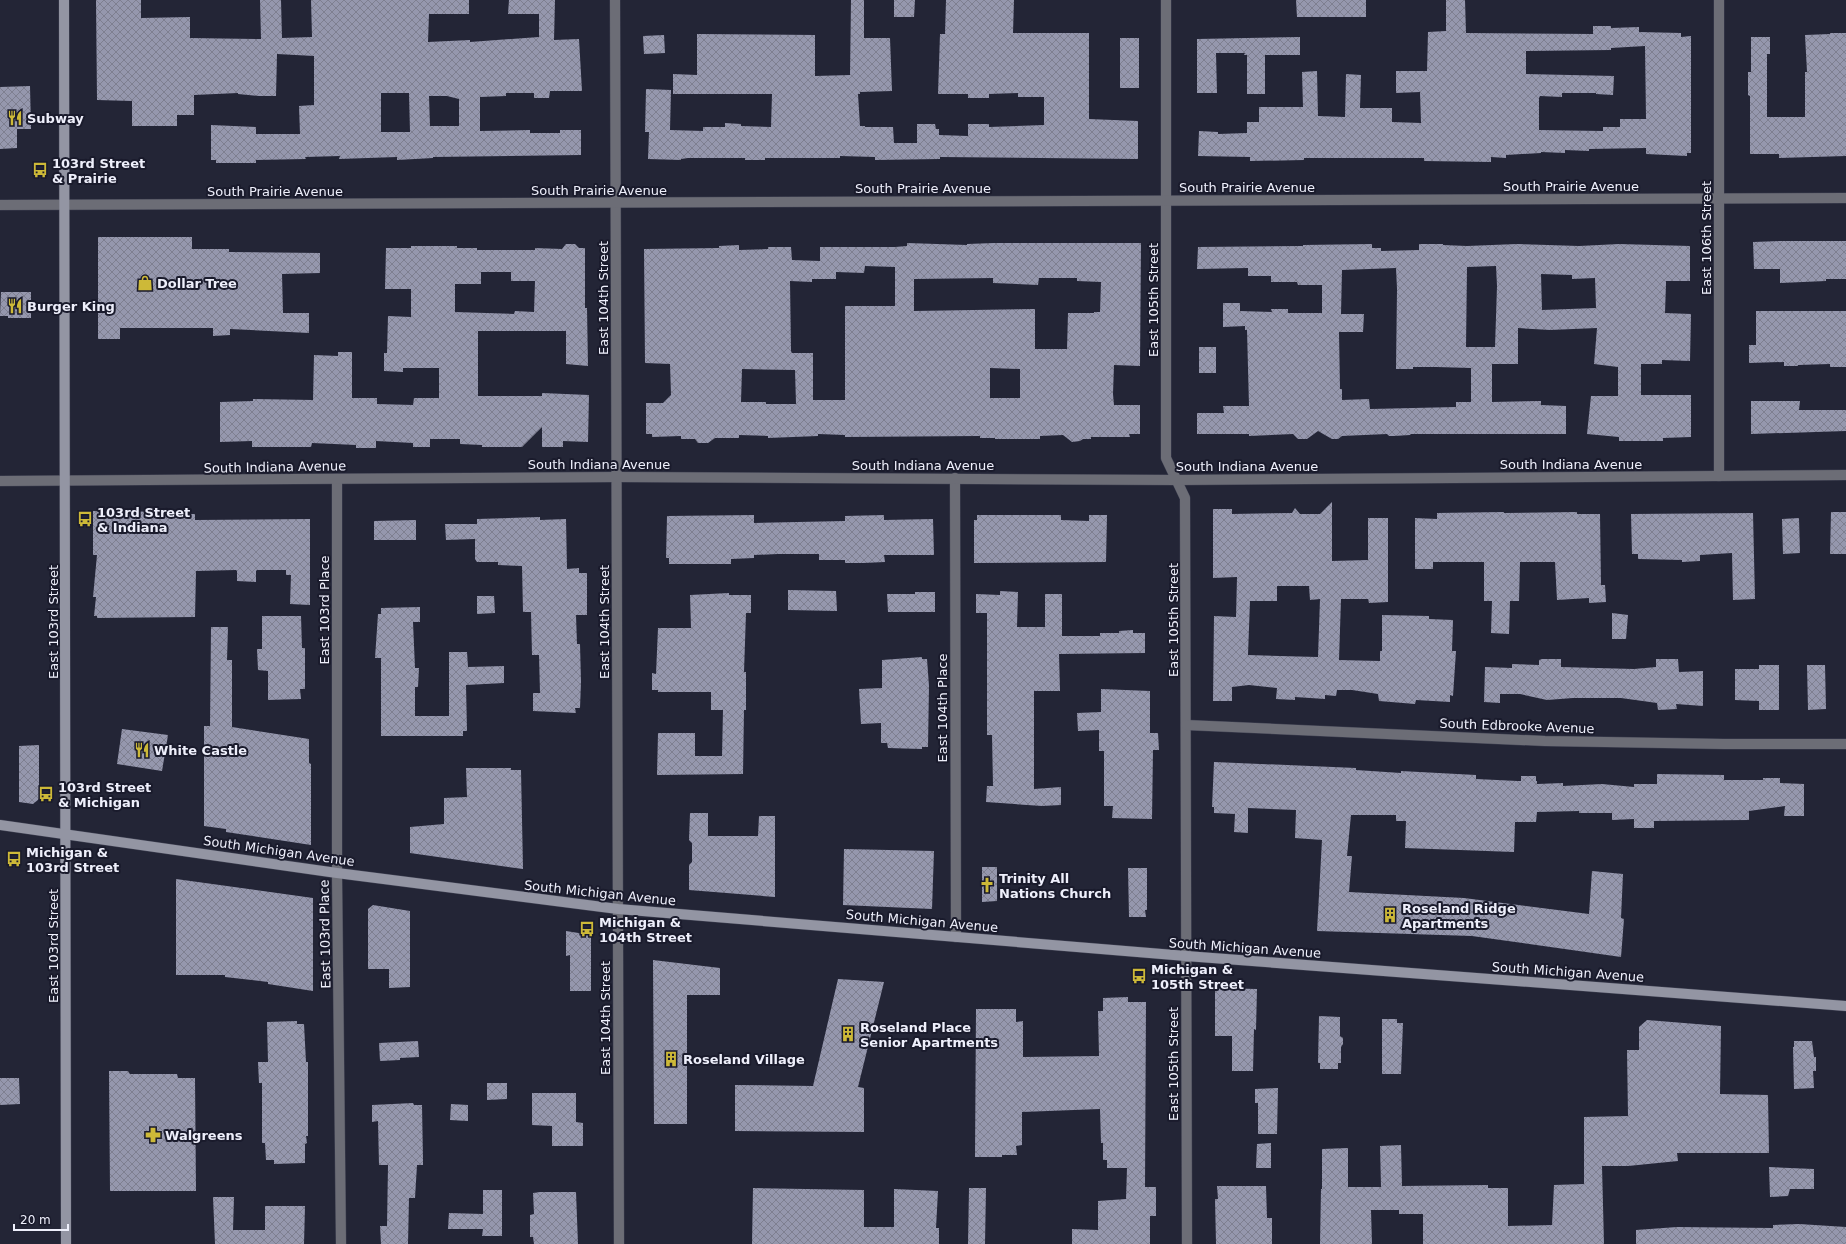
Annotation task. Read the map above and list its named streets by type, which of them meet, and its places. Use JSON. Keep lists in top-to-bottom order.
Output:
{
  "streets": {
    "main road": ["East 103rd Street", "South Michigan Avenue"],
    "street": [
      "South Prairie Avenue",
      "East 106th Street",
      "East 104th Street",
      "East 105th Street",
      "South Indiana Avenue",
      "East 103rd Place",
      "East 104th Place",
      "South Edbrooke Avenue"
    ]
  },
  "crossings": [
    ["South Prairie Avenue", "East 106th Street"],
    ["South Prairie Avenue", "East 104th Street"],
    ["South Prairie Avenue", "East 105th Street"],
    ["South Prairie Avenue", "East 103rd Street"],
    ["East 106th Street", "South Indiana Avenue"],
    ["East 104th Street", "South Indiana Avenue"],
    ["East 104th Street", "South Michigan Avenue"],
    ["East 105th Street", "South Indiana Avenue"],
    ["East 105th Street", "South Edbrooke Avenue"],
    ["East 105th Street", "South Michigan Avenue"],
    ["South Indiana Avenue", "East 103rd Place"],
    ["South Indiana Avenue", "East 103rd Street"],
    ["South Indiana Avenue", "East 104th Place"],
    ["East 103rd Place", "South Michigan Avenue"],
    ["East 103rd Street", "South Michigan Avenue"],
    ["East 104th Place", "South Michigan Avenue"]
  ],
  "places": {
    "restaurant": ["Subway", "Burger King", "White Castle"],
    "bus stop": [
      "103rd Street & Prairie",
      "103rd Street & Indiana",
      "103rd Street & Michigan",
      "Michigan & 103rd Street",
      "Michigan & 104th Street",
      "Michigan & 105th Street"
    ],
    "shop": ["Dollar Tree"],
    "church": ["Trinity All Nations Church"],
    "building": ["Roseland Ridge Apartments", "Roseland Place Senior Apartments", "Roseland Village"],
    "pharmacy": ["Walgreens"]
  },
  "scale_bar": "20 m"
}
